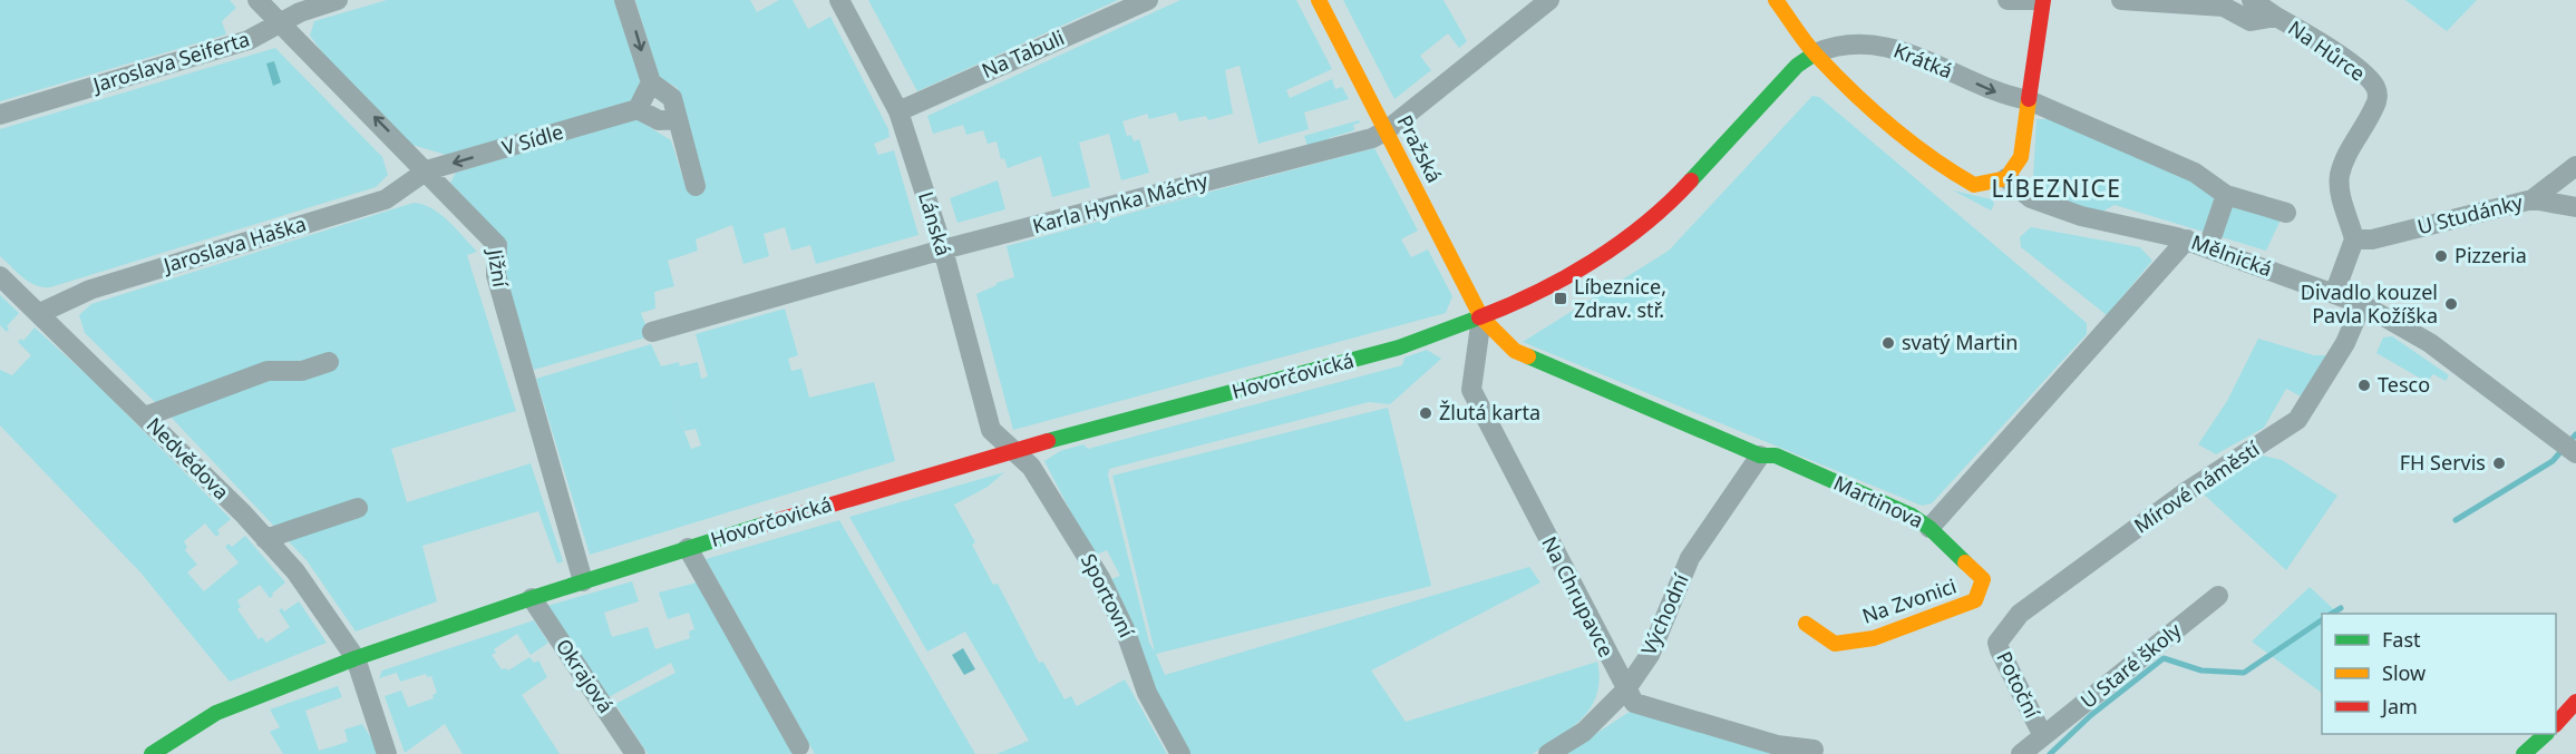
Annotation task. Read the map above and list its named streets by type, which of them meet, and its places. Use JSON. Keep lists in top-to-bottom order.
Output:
{
  "streets": {
    "street": [
      "Na Hůrce",
      "Na Tabuli",
      "Krátká",
      "Jaroslava Seiferta",
      "V Sídle",
      "Pražská",
      "Karla Hynka Máchy",
      "U Studánky",
      "Lánská",
      "Jaroslava Haška",
      "Mělnická",
      "Jižní",
      "Hovorčovická",
      "Nedvědova",
      "Mírové náměstí",
      "Martinova",
      "Sportovní",
      "Na Chrupavce",
      "Na Zvonici",
      "Východní",
      "U Staré školy",
      "Okrajová",
      "Potoční"
    ]
  },
  "crossings": [
    ["Na Hůrce", "U Studánky"],
    ["Na Tabuli", "Lánská"],
    ["Krátká", "Hovorčovická"],
    ["Jaroslava Seiferta", "Jižní"],
    ["V Sídle", "Jaroslava Haška"],
    ["V Sídle", "Jižní"],
    ["Pražská", "Karla Hynka Máchy"],
    ["Pražská", "Hovorčovická"],
    ["Pražská", "Martinova"],
    ["Pražská", "Na Chrupavce"],
    ["Karla Hynka Máchy", "Lánská"],
    ["Lánská", "Hovorčovická"],
    ["Lánská", "Sportovní"],
    ["Jaroslava Haška", "Jižní"],
    ["Jaroslava Haška", "Nedvědova"],
    ["Mělnická", "Mírové náměstí"],
    ["Mělnická", "Martinova"],
    ["Jižní", "Hovorčovická"],
    ["Hovorčovická", "Nedvědova"],
    ["Hovorčovická", "Martinova"],
    ["Hovorčovická", "Sportovní"],
    ["Hovorčovická", "Na Chrupavce"],
    ["Hovorčovická", "Okrajová"],
    ["Mírové náměstí", "Potoční"],
    ["Martinova", "Na Chrupavce"],
    ["Martinova", "Na Zvonici"],
    ["Martinova", "Východní"],
    ["Na Chrupavce", "Východní"],
    ["U Staré školy", "Potoční"]
  ],
  "one_way": ["Krátká", "V Sídle"],
  "districts": ["LÍBEZNICE"],
  "places": {
    "other": [
      "Pizzeria",
      "Divadlo kouzel Pavla Kožíška",
      "svatý Martin",
      "Tesco",
      "Žlutá karta",
      "FH Servis"
    ],
    "transit": ["Líbeznice, Zdrav. stř."]
  },
  "legend": ["Fast", "Slow", "Jam"]
}
